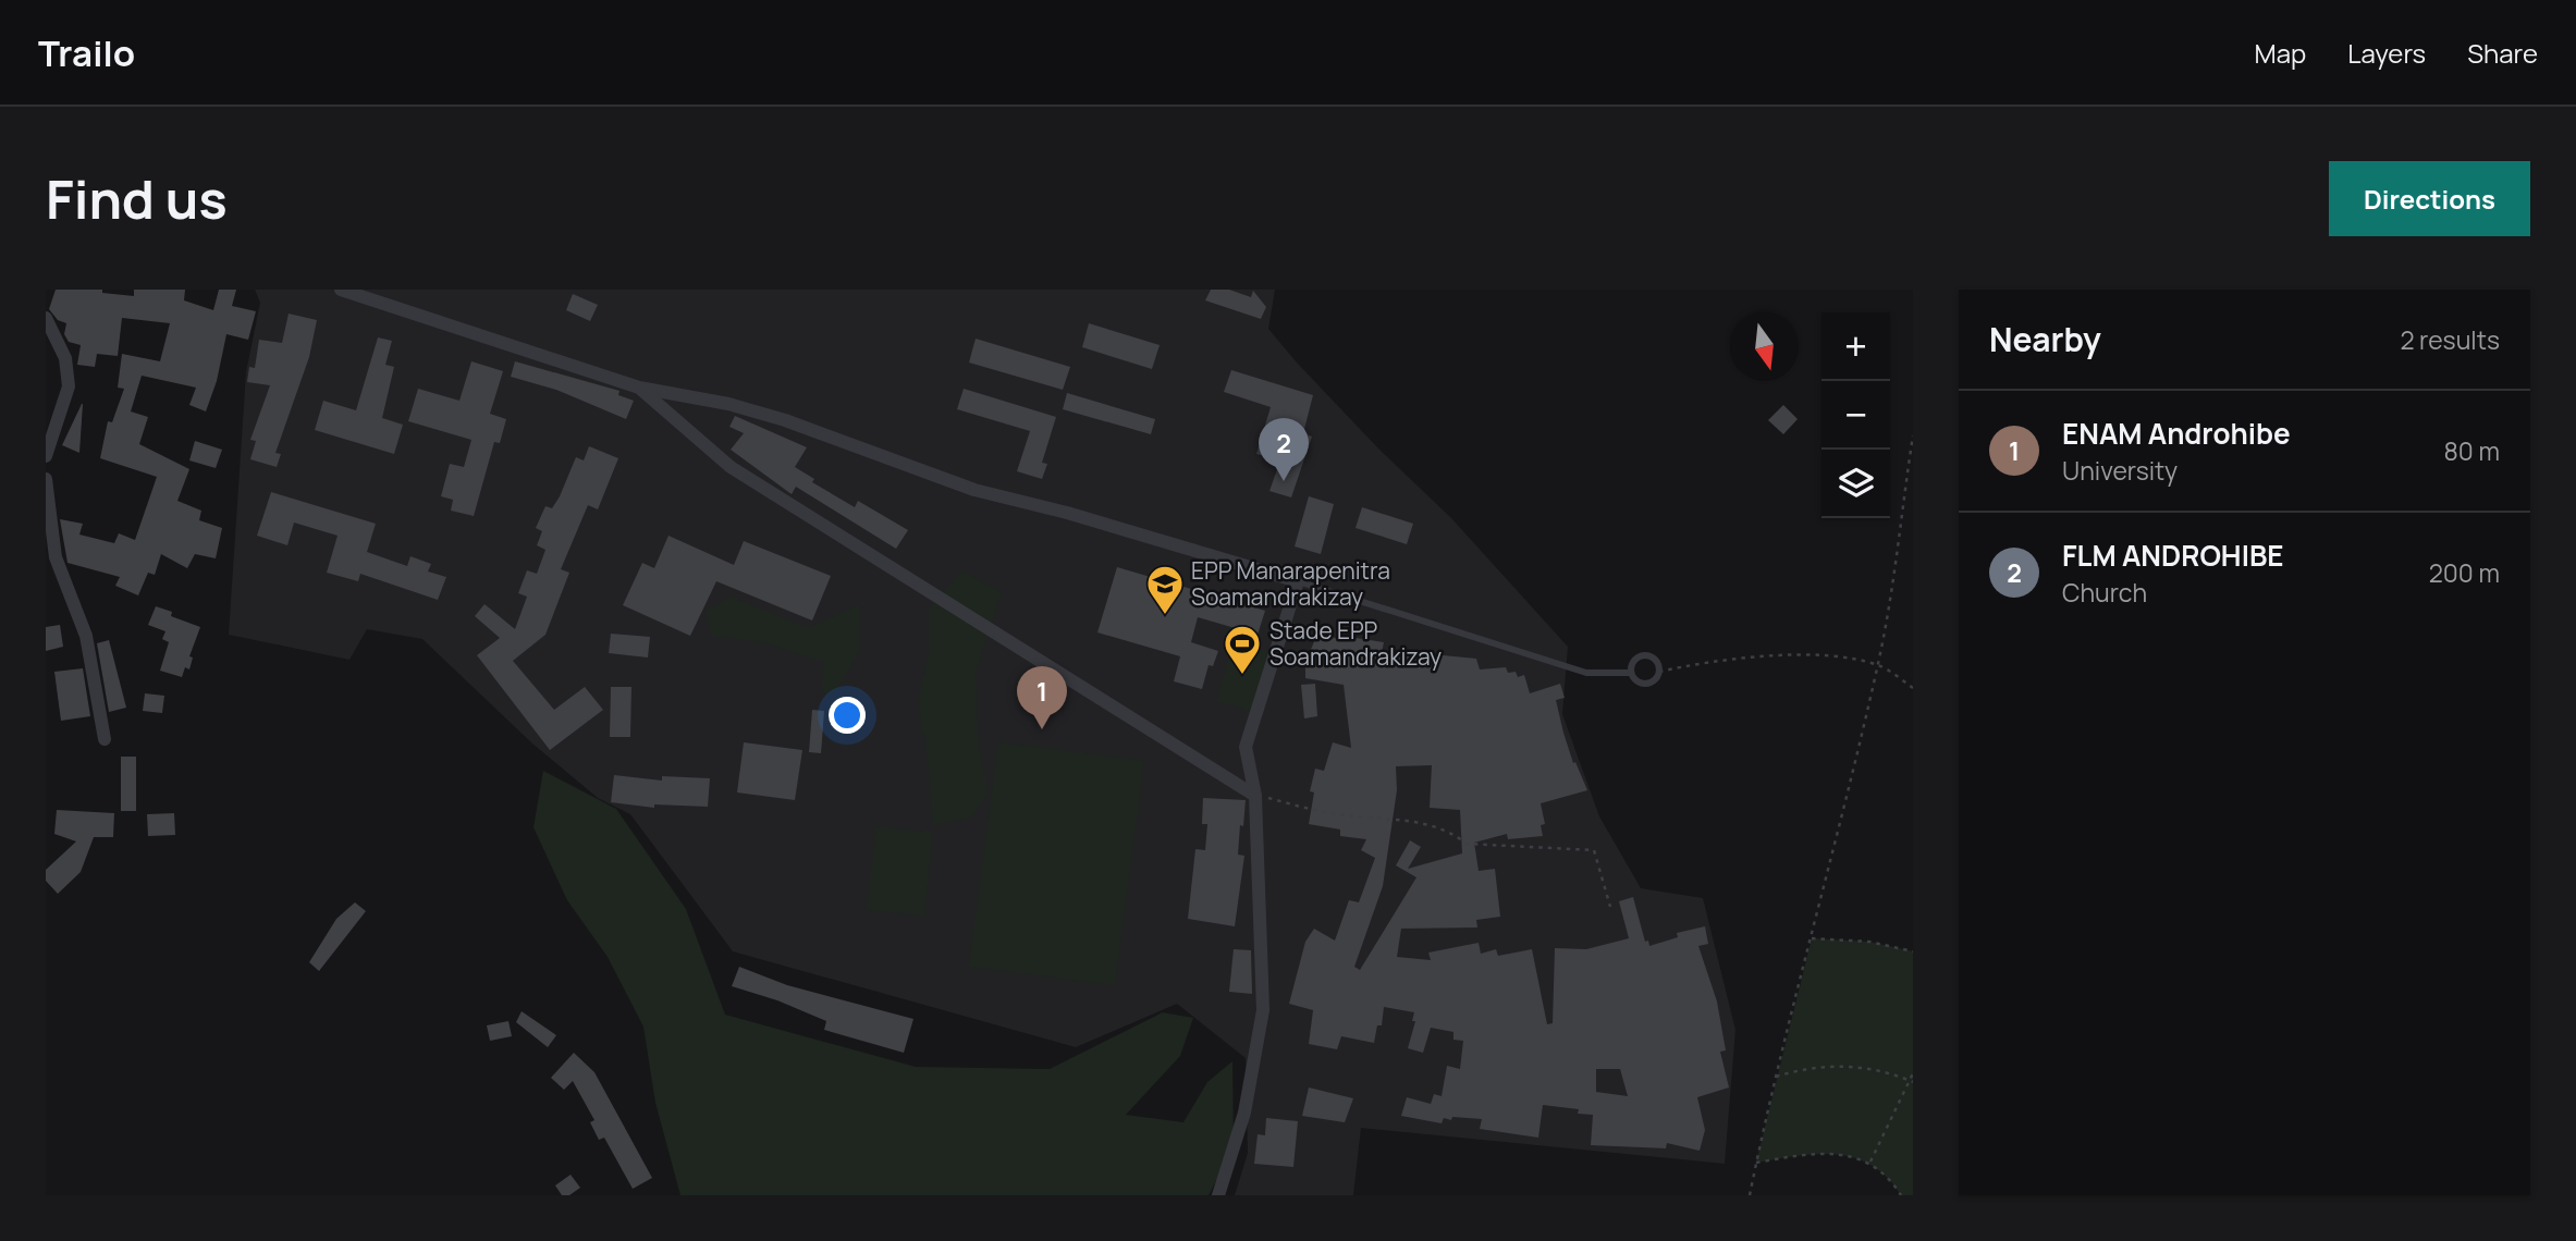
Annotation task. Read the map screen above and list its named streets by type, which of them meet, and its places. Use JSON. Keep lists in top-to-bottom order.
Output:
{
  "places": {
    "school or university": ["EPP Manarapenitra Soamandrakizay"],
    "sports": ["Stade EPP Soamandrakizay"]
  },
  "north": "bottom",
  "page": {
    "header": "Trailo",
    "nav": ["Map", "Layers", "Share"],
    "buttons": "Directions",
    "title": "Find us",
    "heading": ["Nearby", "2 results"],
    "map_buttons": ["+", "−"],
    "list": [
      {
        "mark": "1",
        "name": "ENAM Androhibe",
        "note": "University",
        "value": "80 m"
      },
      {
        "mark": "2",
        "name": "FLM ANDROHIBE",
        "note": "Church",
        "value": "200 m"
      }
    ],
    "pins": ["2", "1"]
  }
}
